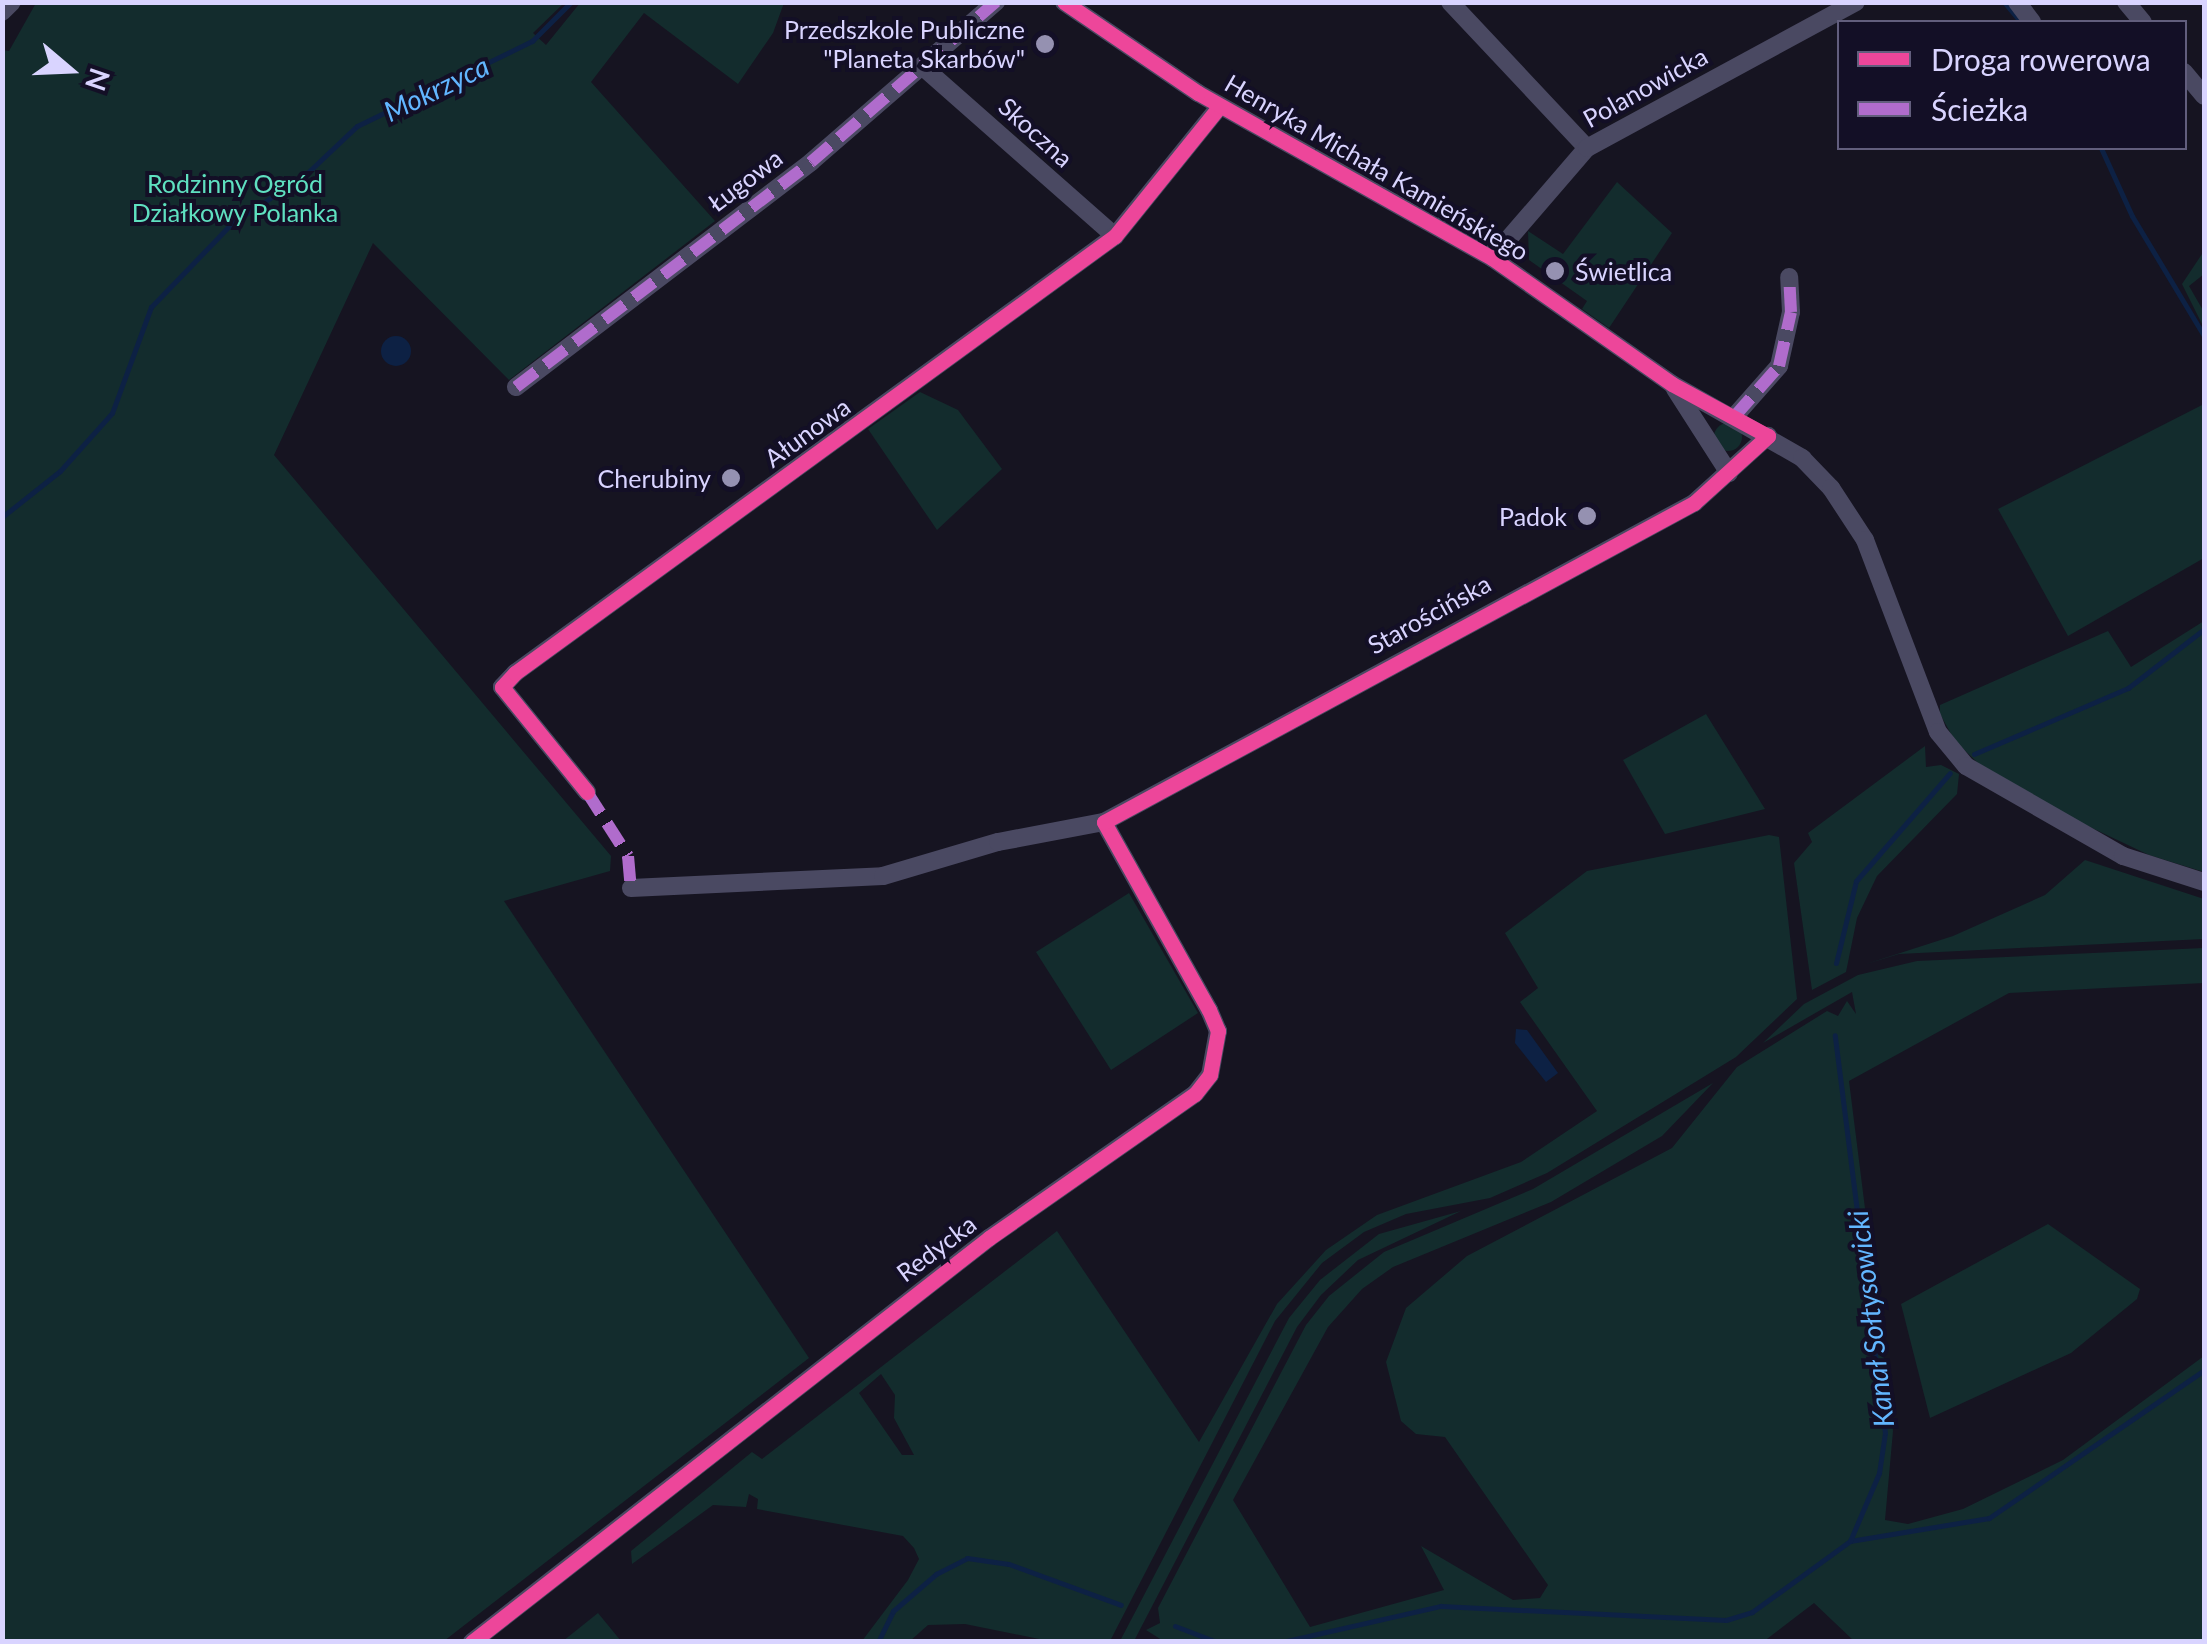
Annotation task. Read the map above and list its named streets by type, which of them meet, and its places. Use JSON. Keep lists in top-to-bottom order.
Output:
{
  "streets": {
    "street": [
      "Polanowicka",
      "Skoczna",
      "Henryka Michała Kamieńskiego",
      "Ługowa",
      "Ałunowa",
      "Starościńska",
      "Redycka"
    ]
  },
  "crossings": [
    ["Polanowicka", "Henryka Michała Kamieńskiego"],
    ["Skoczna", "Ługowa"],
    ["Skoczna", "Ałunowa"],
    ["Henryka Michała Kamieńskiego", "Ałunowa"],
    ["Henryka Michała Kamieńskiego", "Starościńska"],
    ["Starościńska", "Redycka"]
  ],
  "water": ["Mokrzyca", "Kanał Sołtysowicki"],
  "parks": ["Rodzinny Ogród Działkowy Polanka"],
  "places": [
    "Przedszkole Publiczne \"Planeta Skarbów\"",
    "Świetlica",
    "Cherubiny",
    "Padok"
  ],
  "legend": ["Droga rowerowa", "Ścieżka"],
  "north": "right"
}
